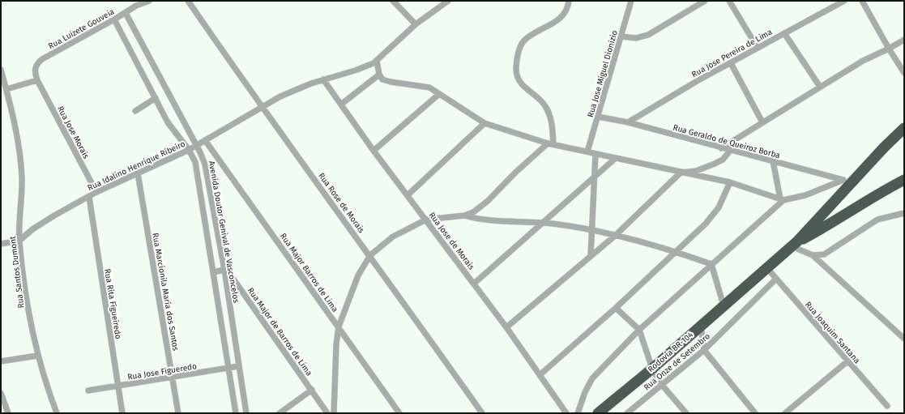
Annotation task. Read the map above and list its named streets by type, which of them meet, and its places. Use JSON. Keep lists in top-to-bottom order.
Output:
{
  "streets": {
    "highway": ["Rodovia BR-104"],
    "street": [
      "Rua Luizete Gouveia",
      "Rua Jose Pereira de Lima",
      "Rua Jose Miguel Dionizio",
      "Rua Jose Morais",
      "Rua Geraldo de Queiroz Borba",
      "Rua Idalino Henrique Ribeiro",
      "Rua Rose de Morais",
      "Avenida Doutor Genival de Vasconcelos",
      "Rua Jose de Morais",
      "Rua Santos Dumont",
      "Rua Major Barros de Lima",
      "Rua Marcionila Maria dos Santos",
      "Rua Rita Figueiredo",
      "Rua Major de Barros de Lima",
      "Rua Joaquim Santana",
      "Rua Onze de Setembro",
      "Rua Jose Figueredo"
    ]
  },
  "crossings": [
    ["Rua Luizete Gouveia", "Rua Jose Morais"],
    ["Rua Luizete Gouveia", "Avenida Doutor Genival de Vasconcelos"],
    ["Rua Jose Pereira de Lima", "Rua Geraldo de Queiroz Borba"],
    ["Rua Jose Miguel Dionizio", "Rua Geraldo de Queiroz Borba"],
    ["Rua Jose Morais", "Rua Idalino Henrique Ribeiro"],
    ["Rua Idalino Henrique Ribeiro", "Rua Rose de Morais"],
    ["Rua Idalino Henrique Ribeiro", "Avenida Doutor Genival de Vasconcelos"],
    ["Rua Idalino Henrique Ribeiro", "Rua Jose de Morais"],
    ["Rua Idalino Henrique Ribeiro", "Rua Santos Dumont"],
    ["Rua Idalino Henrique Ribeiro", "Rua Major Barros de Lima"],
    ["Rua Idalino Henrique Ribeiro", "Rua Marcionila Maria dos Santos"],
    ["Rua Idalino Henrique Ribeiro", "Rua Rita Figueiredo"],
    ["Avenida Doutor Genival de Vasconcelos", "Rua Major de Barros de Lima"],
    ["Avenida Doutor Genival de Vasconcelos", "Rua Jose Figueredo"],
    ["Rua Marcionila Maria dos Santos", "Rua Jose Figueredo"],
    ["Rua Rita Figueiredo", "Rua Jose Figueredo"],
    ["Rua Joaquim Santana", "Rodovia BR-104"],
    ["Rua Joaquim Santana", "Rua Onze de Setembro"]
  ]
}
